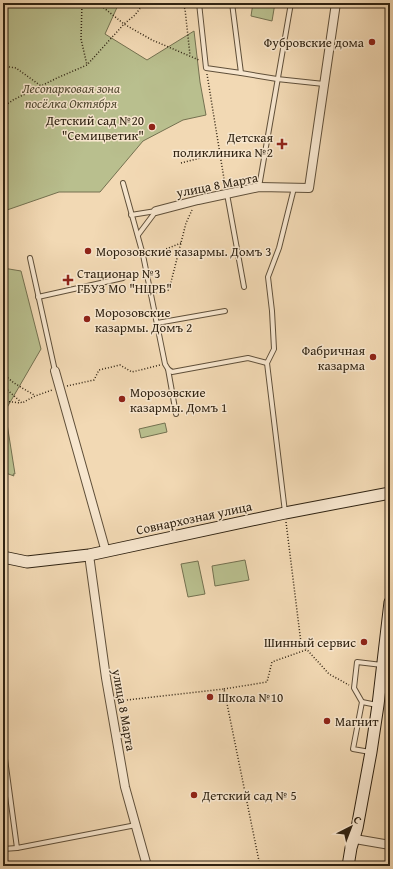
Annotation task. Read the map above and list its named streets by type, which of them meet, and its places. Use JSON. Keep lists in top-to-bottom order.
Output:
{
  "streets": {
    "street": ["улица 8 Марта", "Совнархозная улица"]
  },
  "crossings": [
    ["улица 8 Марта", "Совнархозная улица"]
  ],
  "parks": ["Лесопарковая зона посёлка Октября"],
  "places": {
    "other": [
      "Фубровские дома",
      "Детский сад №20 \"Семицветик\"",
      "Морозовские казармы. Домъ 3",
      "Морозовские казармы. Домъ 2",
      "Фабричная казарма",
      "Морозовские казармы. Домъ 1",
      "Шинный сервис",
      "Школа №10",
      "Магнит",
      "Детский сад № 5"
    ],
    "health": ["Детская поликлиника №2", "Стационар №3 ГБУЗ МО \"НЦРБ\""]
  },
  "north": "top right"
}
